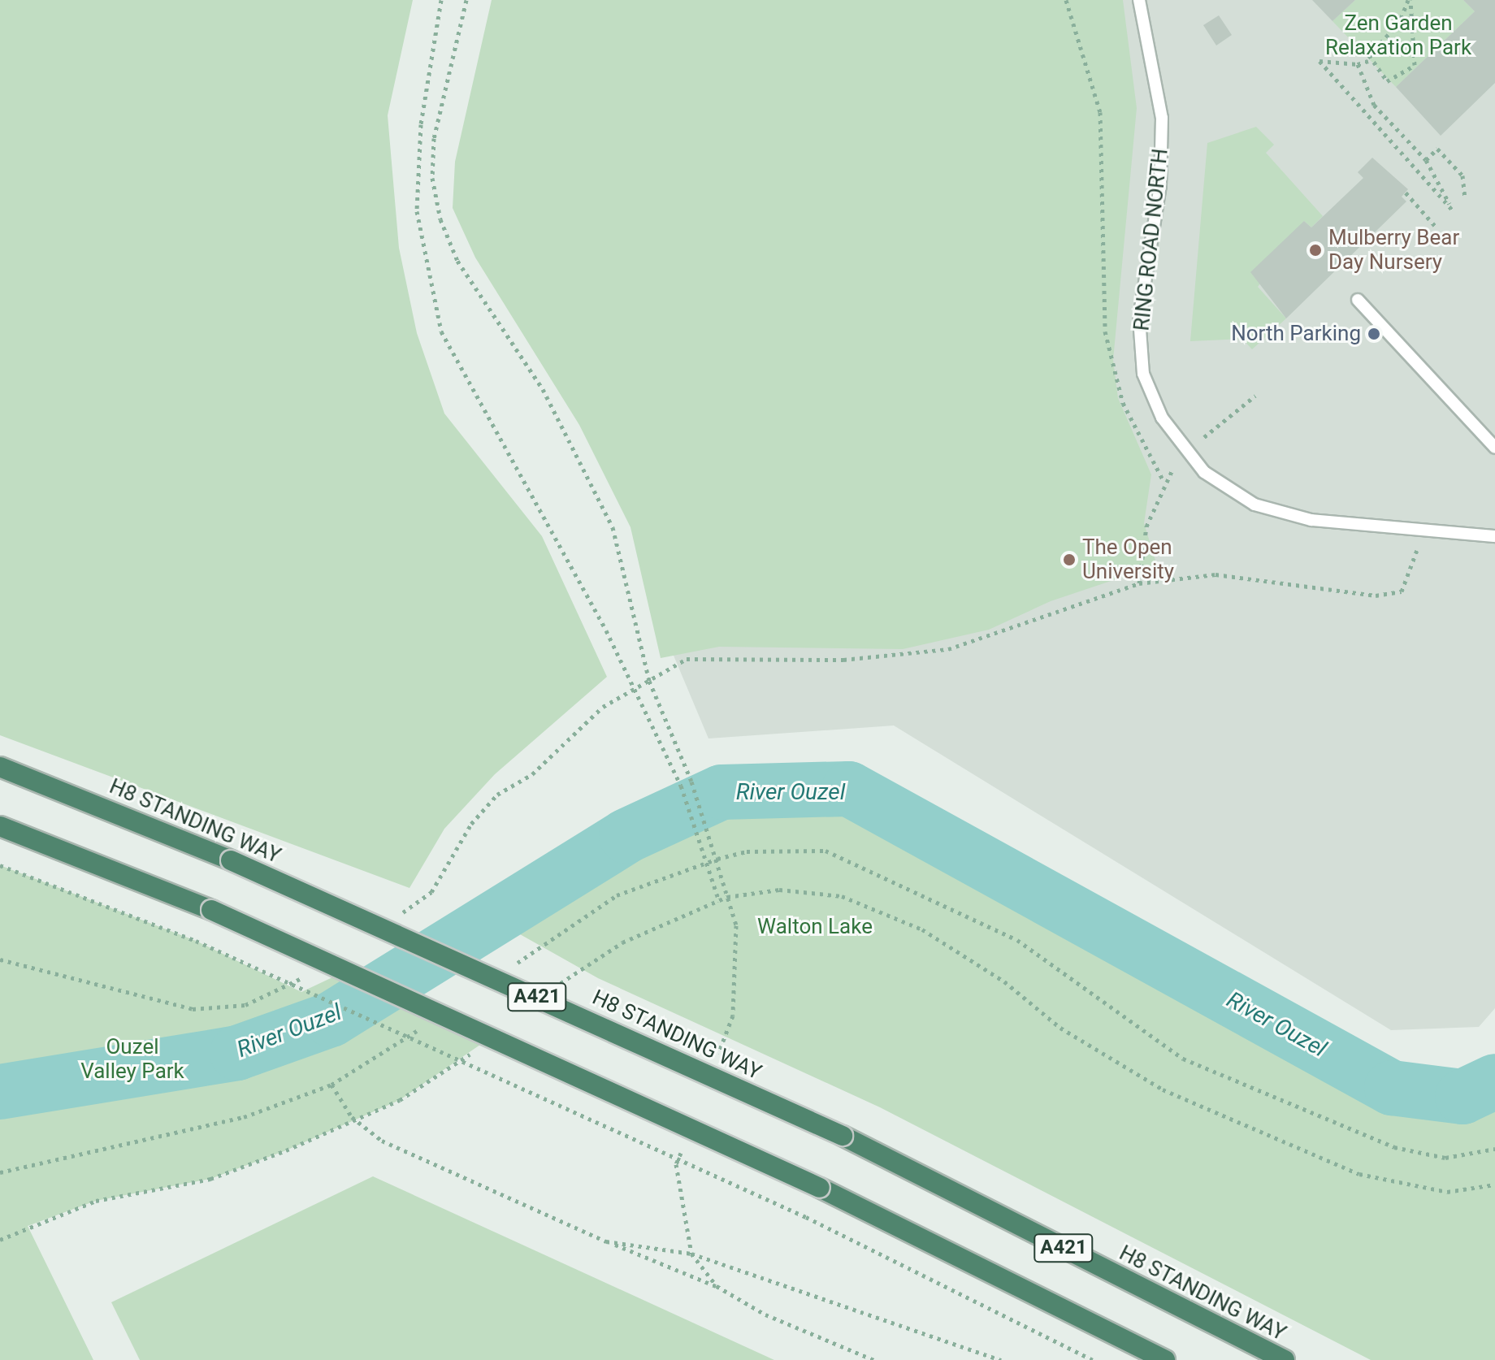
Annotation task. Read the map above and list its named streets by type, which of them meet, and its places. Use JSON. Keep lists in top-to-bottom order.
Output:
{
  "streets": {
    "highway": ["H8 STANDING WAY", "A421"],
    "lane": ["RING ROAD NORTH"]
  },
  "water": ["River Ouzel"],
  "parks": ["Zen Garden Relaxation Park", "Walton Lake", "Ouzel Valley Park"],
  "places": ["Mulberry Bear Day Nursery", "North Parking", "The Open University"]
}
